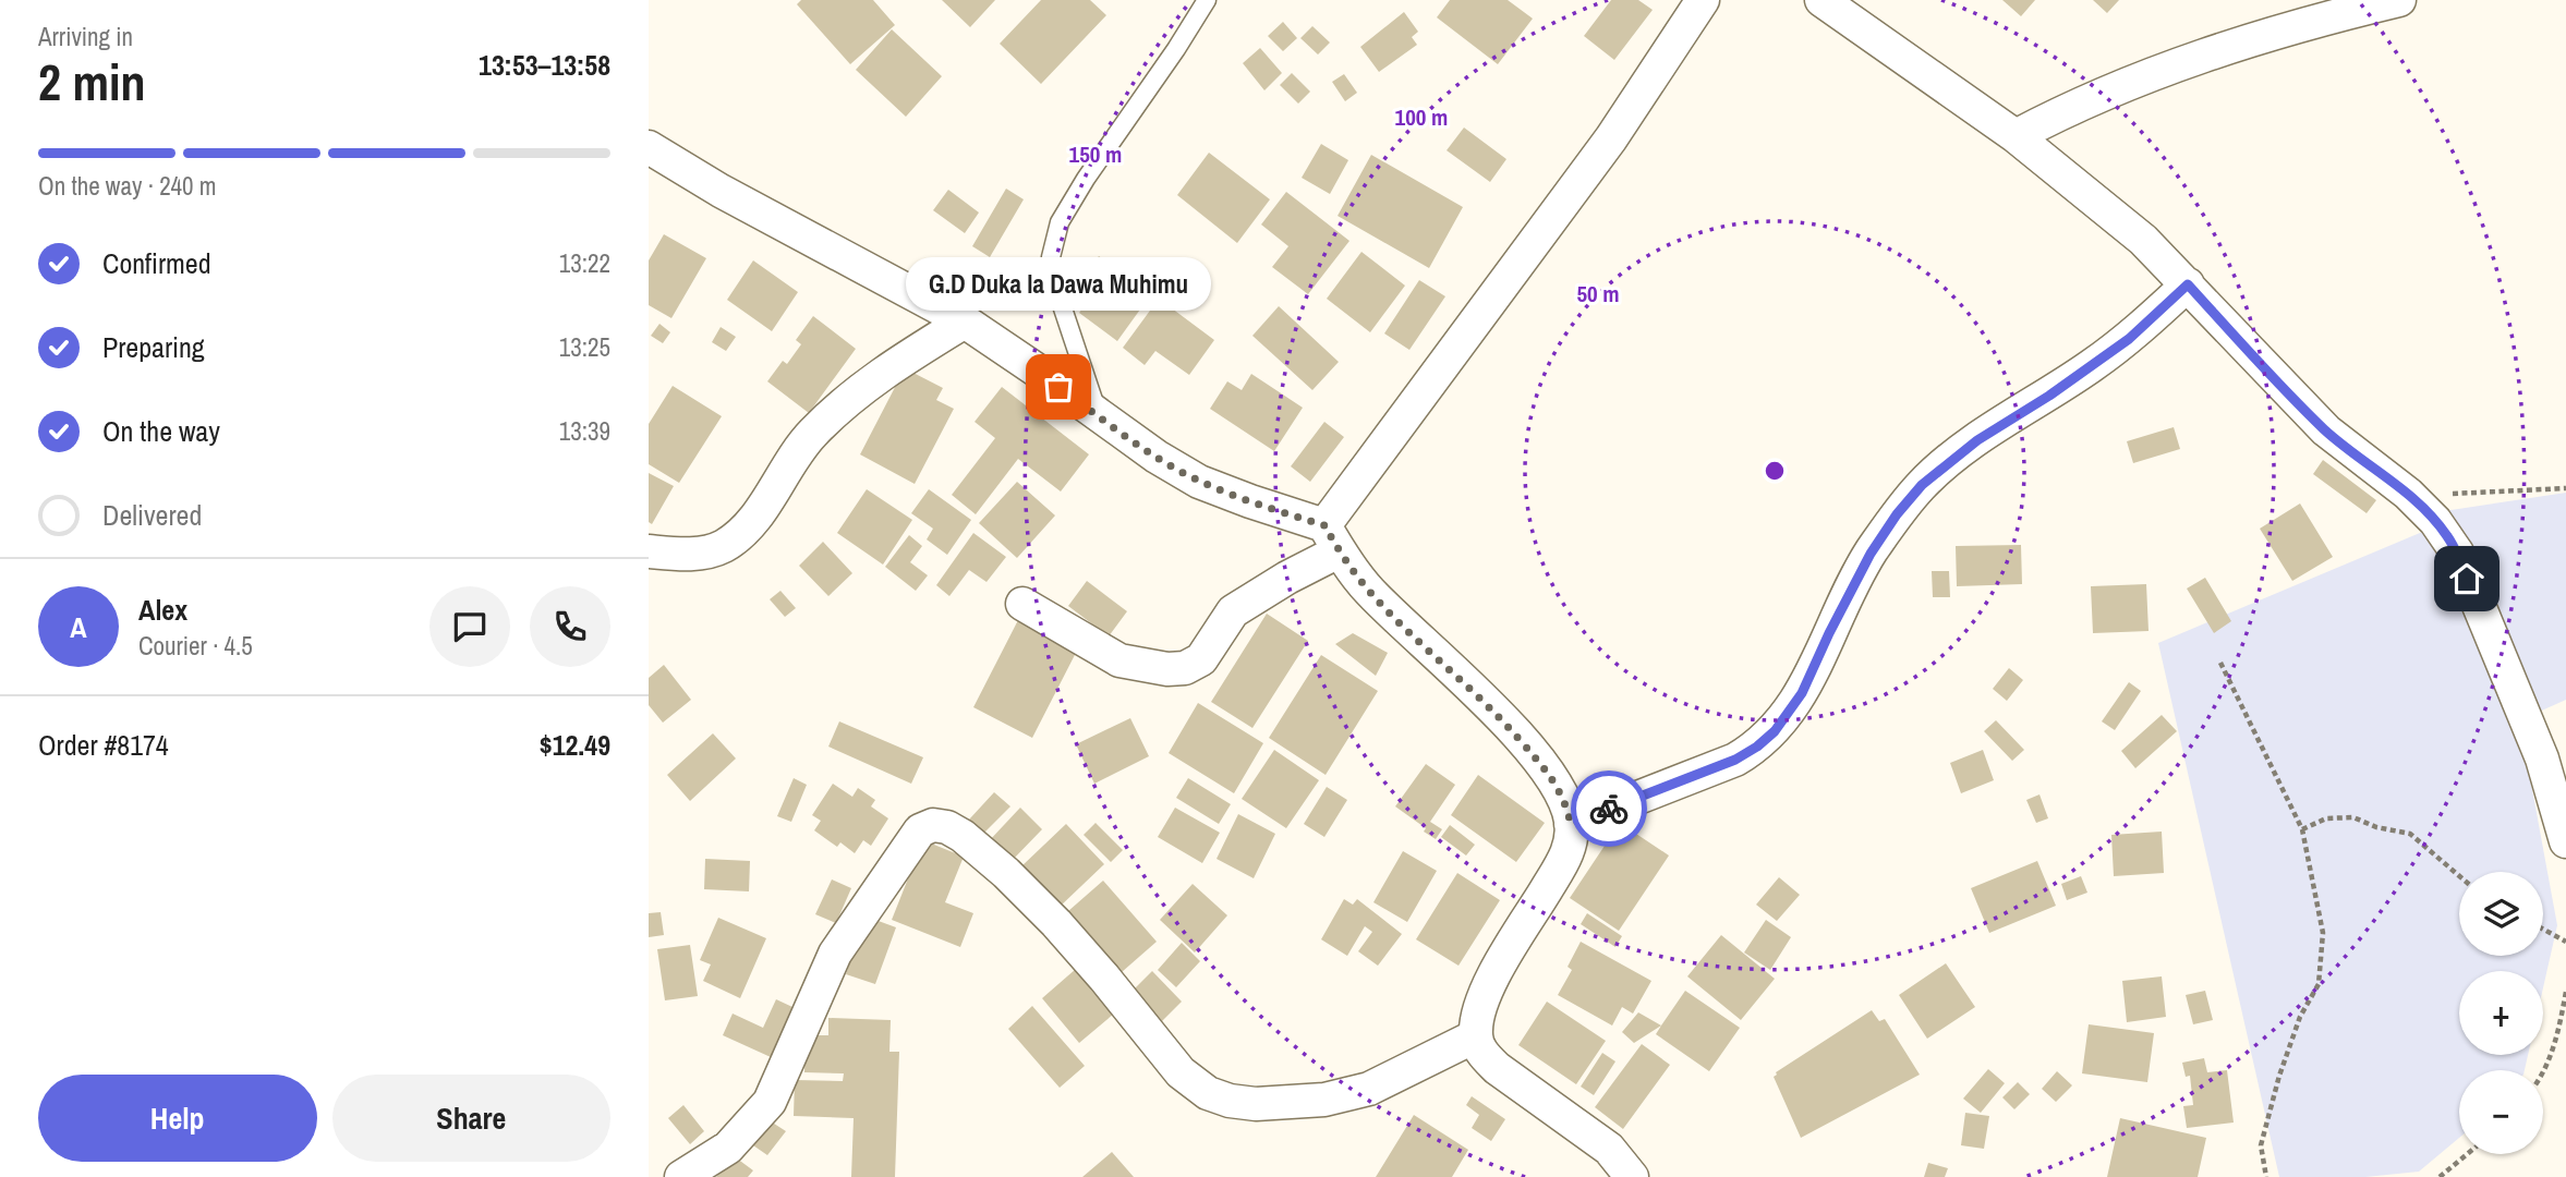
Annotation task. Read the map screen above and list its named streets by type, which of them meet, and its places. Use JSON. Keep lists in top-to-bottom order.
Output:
{
  "places": ["G.D Duka la Dawa Muhimu"],
  "page": {
    "heading": ["2 min", "Arriving in", "13:53–13:58"],
    "panel": [
      "Alex",
      "Courier · 4.5",
      "Order #8174",
      "$12.49"
    ],
    "bar": "On the way · 240 m",
    "list": [
      ["Confirmed", "13:22"],
      ["Preparing", "13:25"],
      ["On the way", "13:39"],
      "Delivered"
    ],
    "bubble": "G.D Duka la Dawa Muhimu",
    "round": "A",
    "map_buttons": ["+", "−"],
    "buttons": ["Help", "Share"]
  },
  "rings": ["100 m", "150 m", "50 m"]
}
